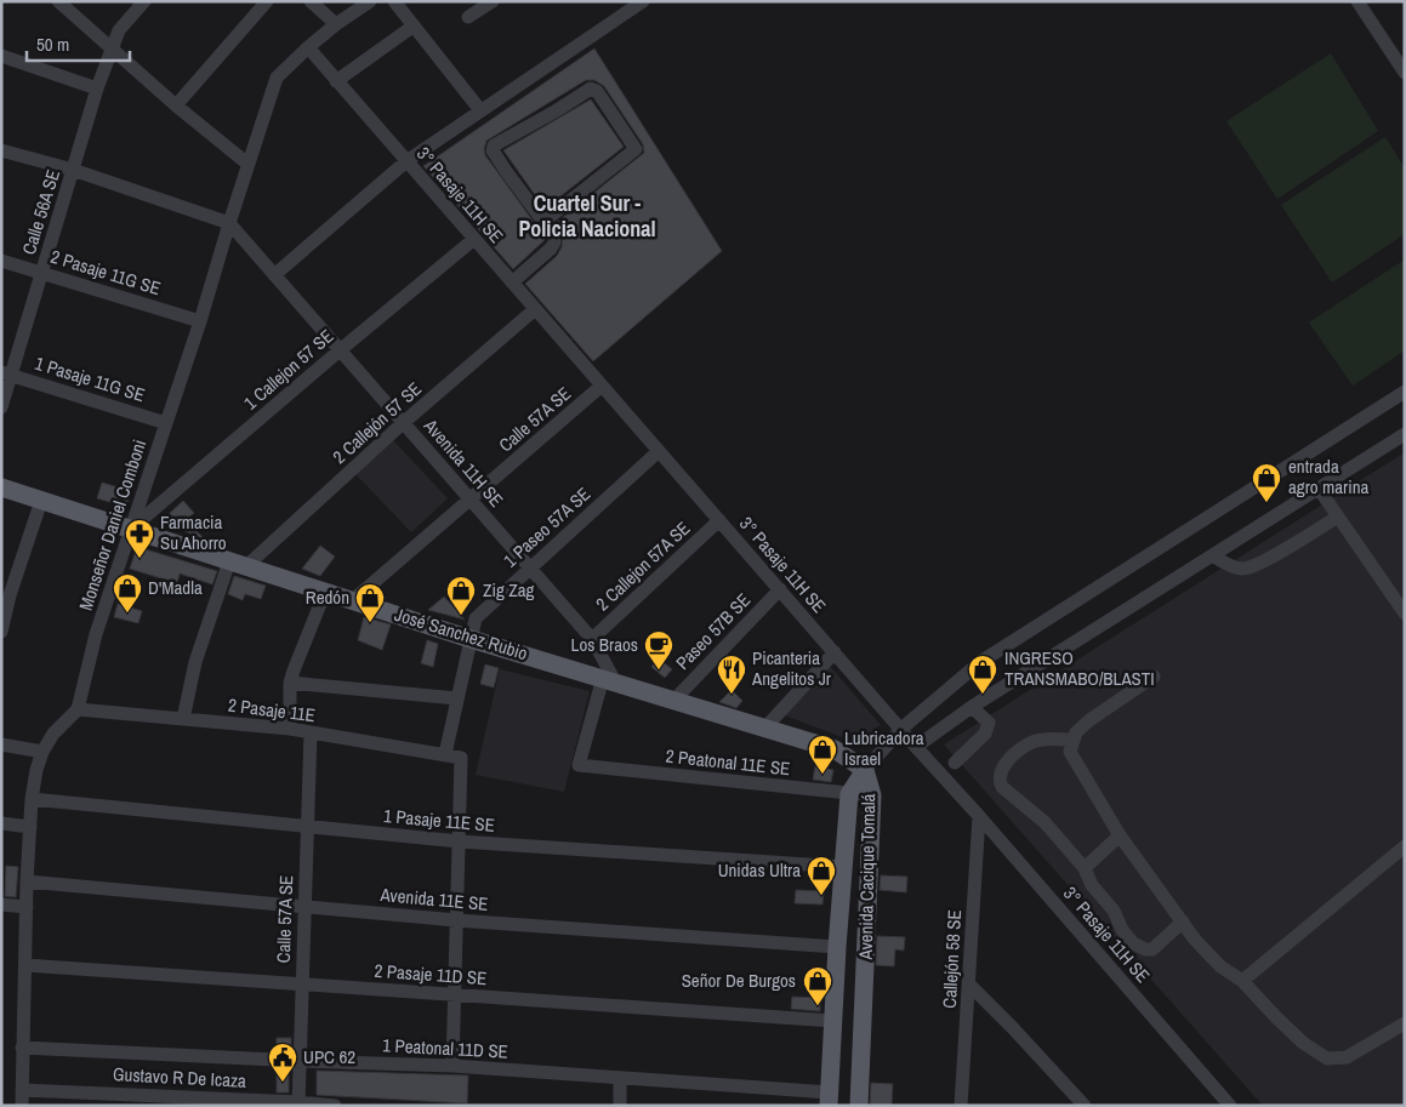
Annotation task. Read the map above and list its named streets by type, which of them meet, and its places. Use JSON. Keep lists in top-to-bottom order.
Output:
{
  "streets": {
    "main road": ["José Sanchez Rubio", "Avenida Cacique Tomalá"],
    "street": [
      "3° Pasaje 11H SE",
      "Calle 56A SE",
      "2 Pasaje 11G SE",
      "1 Callejon 57 SE",
      "1 Pasaje 11G SE",
      "Calle 57A SE",
      "2 Callejón 57 SE",
      "Avenida 11H SE",
      "Monseñor Daniel Comboni",
      "1 Paseo 57A SE",
      "2 Callejon 57A SE",
      "Paseo 57B SE",
      "2 Pasaje 11E",
      "2 Peatonal 11E SE",
      "1 Pasaje 11E SE",
      "Avenida 11E SE",
      "Callejón 58 SE",
      "2 Pasaje 11D SE",
      "1 Peatonal 11D SE",
      "Gustavo R De Icaza"
    ]
  },
  "crossings": [
    ["3° Pasaje 11H SE", "1 Callejon 57 SE"],
    ["3° Pasaje 11H SE", "Calle 57A SE"],
    ["3° Pasaje 11H SE", "2 Callejón 57 SE"],
    ["3° Pasaje 11H SE", "Monseñor Daniel Comboni"],
    ["3° Pasaje 11H SE", "1 Paseo 57A SE"],
    ["3° Pasaje 11H SE", "2 Callejon 57A SE"],
    ["3° Pasaje 11H SE", "Paseo 57B SE"],
    ["3° Pasaje 11H SE", "Callejón 58 SE"],
    ["Calle 56A SE", "2 Pasaje 11G SE"],
    ["Calle 56A SE", "1 Pasaje 11G SE"],
    ["Calle 56A SE", "Avenida 11H SE"],
    ["2 Pasaje 11G SE", "Monseñor Daniel Comboni"],
    ["1 Callejon 57 SE", "Avenida 11H SE"],
    ["1 Callejon 57 SE", "Monseñor Daniel Comboni"],
    ["1 Callejon 57 SE", "José Sanchez Rubio"],
    ["1 Pasaje 11G SE", "Monseñor Daniel Comboni"],
    ["Calle 57A SE", "Avenida 11H SE"],
    ["Calle 57A SE", "José Sanchez Rubio"],
    ["Calle 57A SE", "2 Pasaje 11E"],
    ["Calle 57A SE", "1 Pasaje 11E SE"],
    ["Calle 57A SE", "Avenida 11E SE"],
    ["Calle 57A SE", "2 Pasaje 11D SE"],
    ["Calle 57A SE", "1 Peatonal 11D SE"],
    ["Calle 57A SE", "Gustavo R De Icaza"],
    ["2 Callejón 57 SE", "Avenida 11H SE"],
    ["2 Callejón 57 SE", "José Sanchez Rubio"],
    ["2 Callejón 57 SE", "2 Pasaje 11E"],
    ["Avenida 11H SE", "Monseñor Daniel Comboni"],
    ["Avenida 11H SE", "1 Paseo 57A SE"],
    ["Avenida 11H SE", "2 Callejon 57A SE"],
    ["Avenida 11H SE", "José Sanchez Rubio"],
    ["Avenida 11H SE", "2 Peatonal 11E SE"],
    ["Monseñor Daniel Comboni", "José Sanchez Rubio"],
    ["Monseñor Daniel Comboni", "2 Pasaje 11E"],
    ["1 Paseo 57A SE", "José Sanchez Rubio"],
    ["1 Paseo 57A SE", "2 Pasaje 11E"],
    ["Paseo 57B SE", "José Sanchez Rubio"],
    ["José Sanchez Rubio", "2 Peatonal 11E SE"],
    ["José Sanchez Rubio", "Avenida Cacique Tomalá"],
    ["2 Pasaje 11E", "1 Pasaje 11E SE"],
    ["2 Peatonal 11E SE", "Avenida Cacique Tomalá"],
    ["1 Pasaje 11E SE", "Avenida Cacique Tomalá"],
    ["Avenida Cacique Tomalá", "Avenida 11E SE"],
    ["Avenida Cacique Tomalá", "2 Pasaje 11D SE"],
    ["Avenida Cacique Tomalá", "1 Peatonal 11D SE"]
  ],
  "districts": ["Cuartel Sur - Policia Nacional"],
  "places": {
    "shop": [
      "entrada agro marina",
      "D'Madla",
      "Zig Zag",
      "Redón",
      "INGRESO TRANSMABO/BLASTI",
      "Lubricadora Israel",
      "Unidas Ultra",
      "Señor De Burgos"
    ],
    "pharmacy": ["Farmacia Su Ahorro"],
    "cafe": ["Los Braos"],
    "restaurant": ["Picanteria Angelitos Jr"],
    "public building": ["UPC 62"]
  },
  "scale_bar": "50 m"
}
